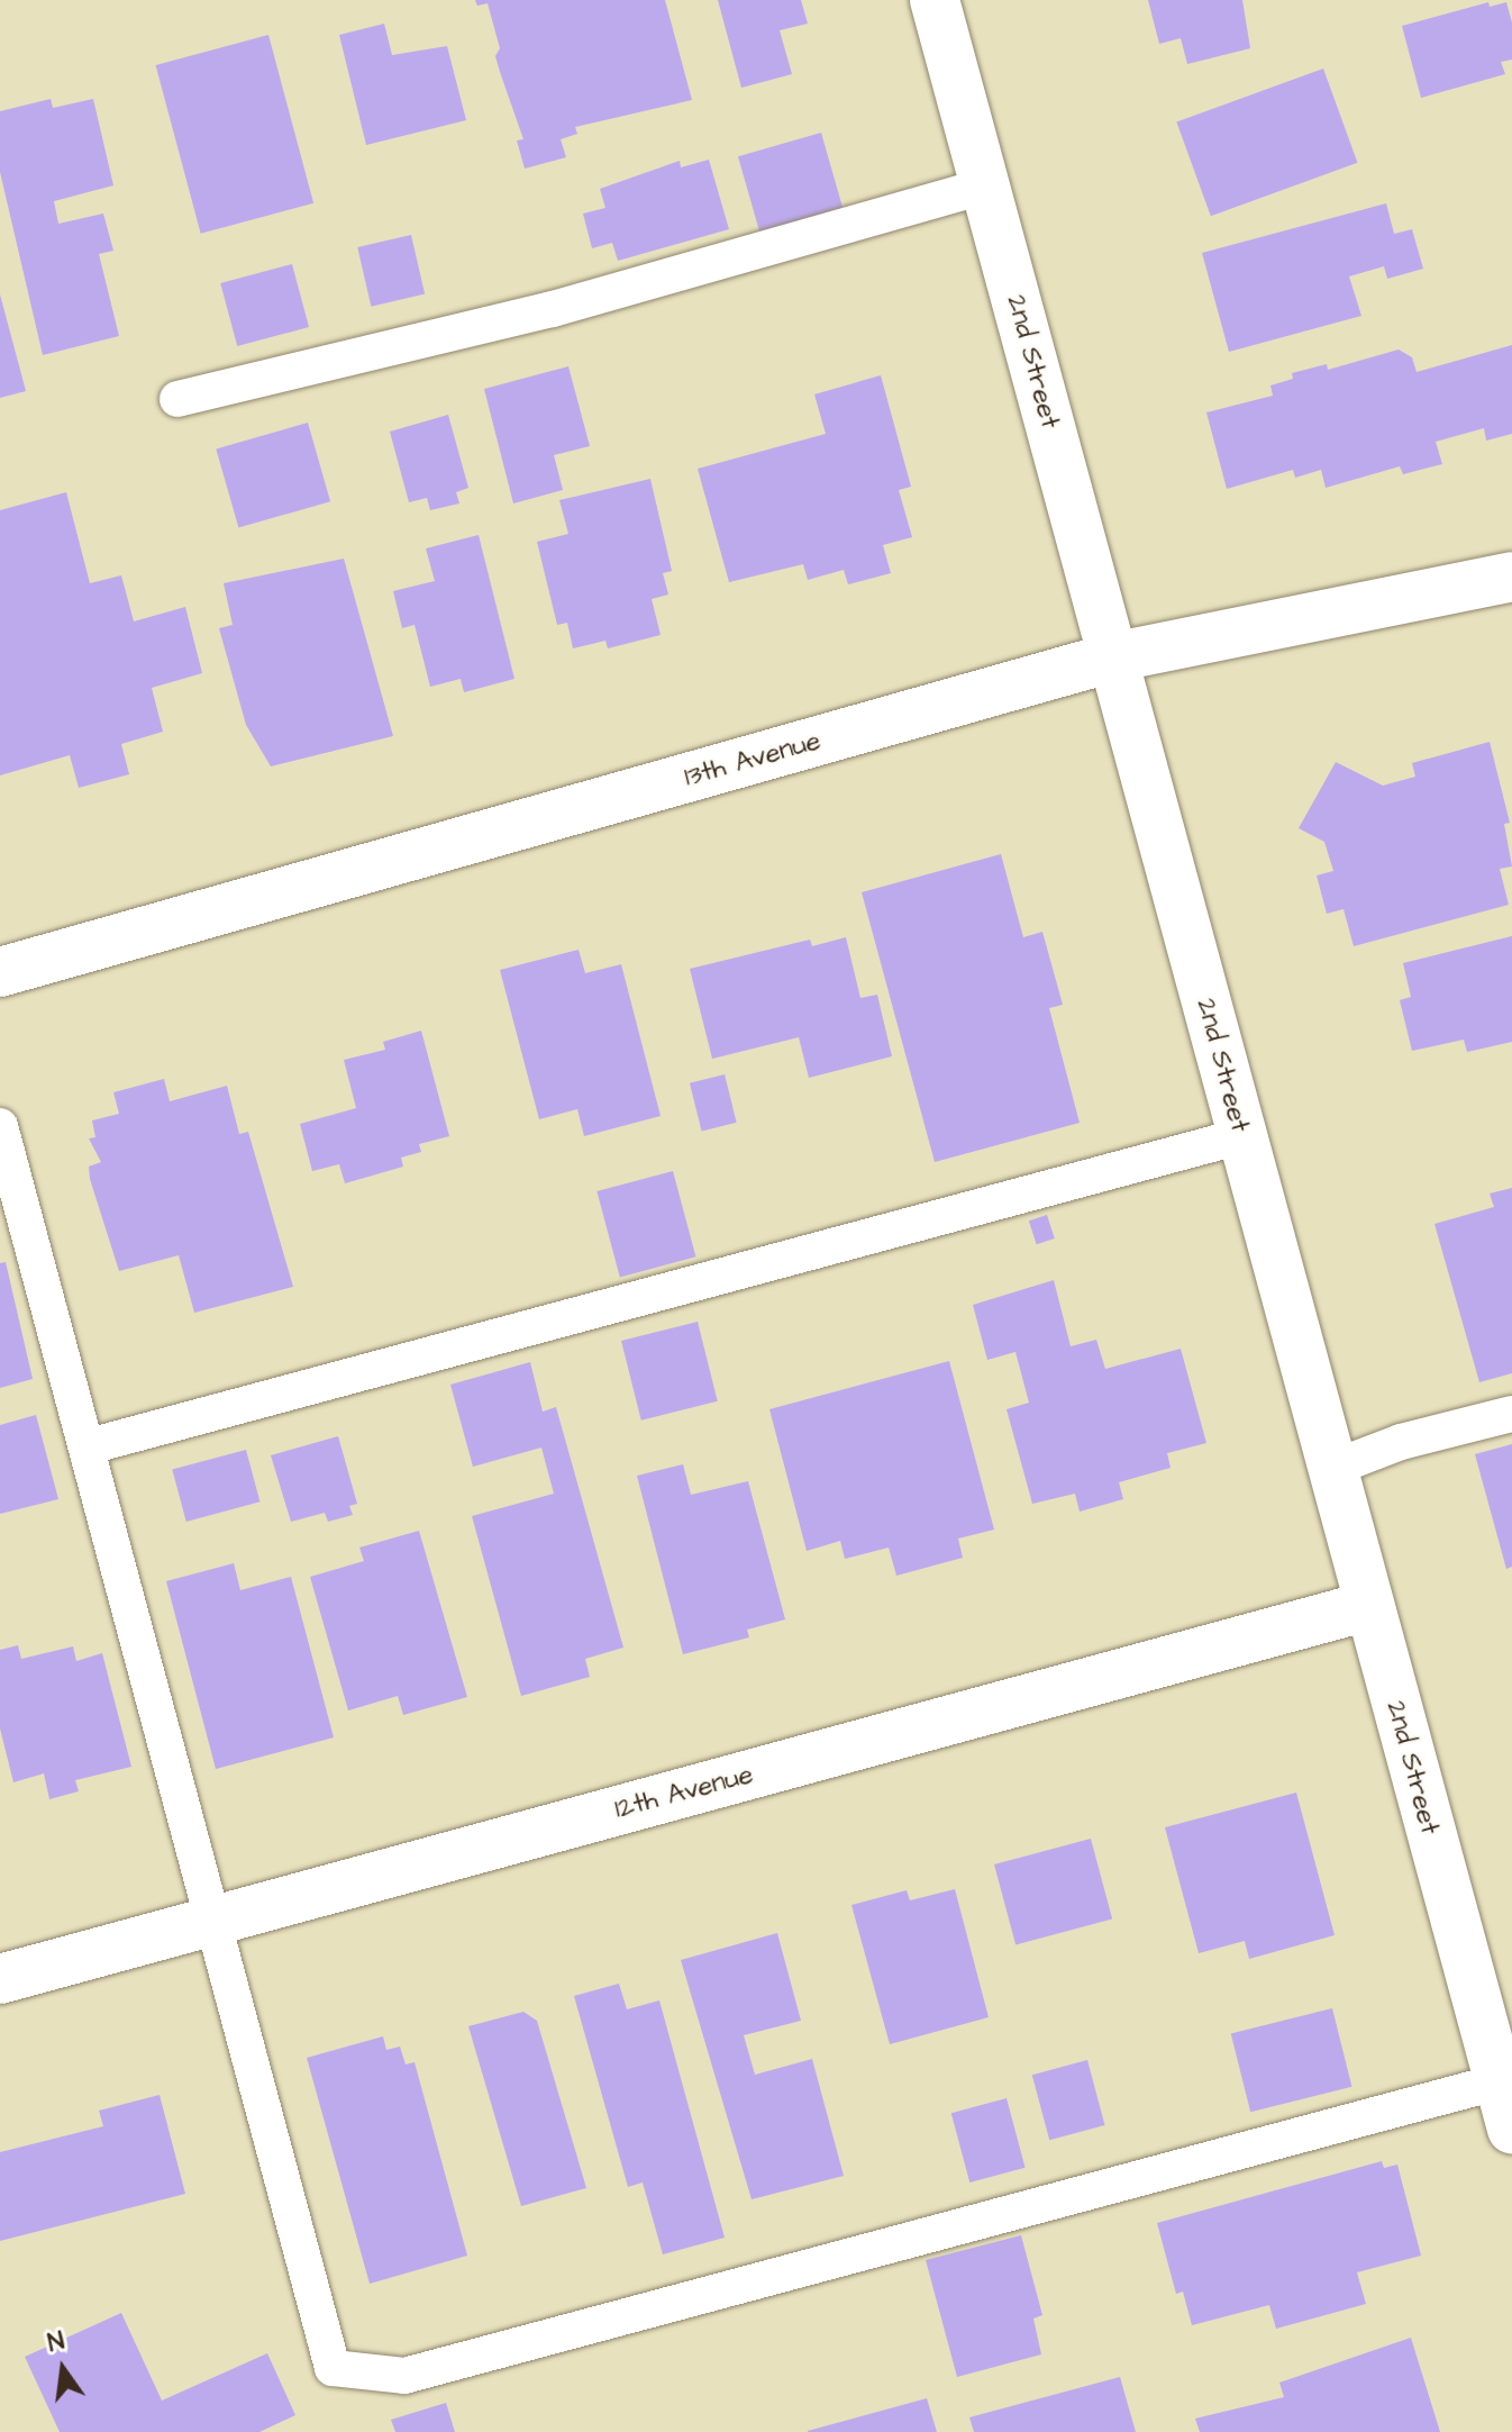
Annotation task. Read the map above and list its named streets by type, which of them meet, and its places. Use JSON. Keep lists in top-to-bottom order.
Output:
{
  "streets": {
    "street": ["2nd Street", "13th Avenue", "12th Avenue"]
  },
  "crossings": [
    ["2nd Street", "13th Avenue"],
    ["2nd Street", "12th Avenue"]
  ],
  "north": "top"
}
